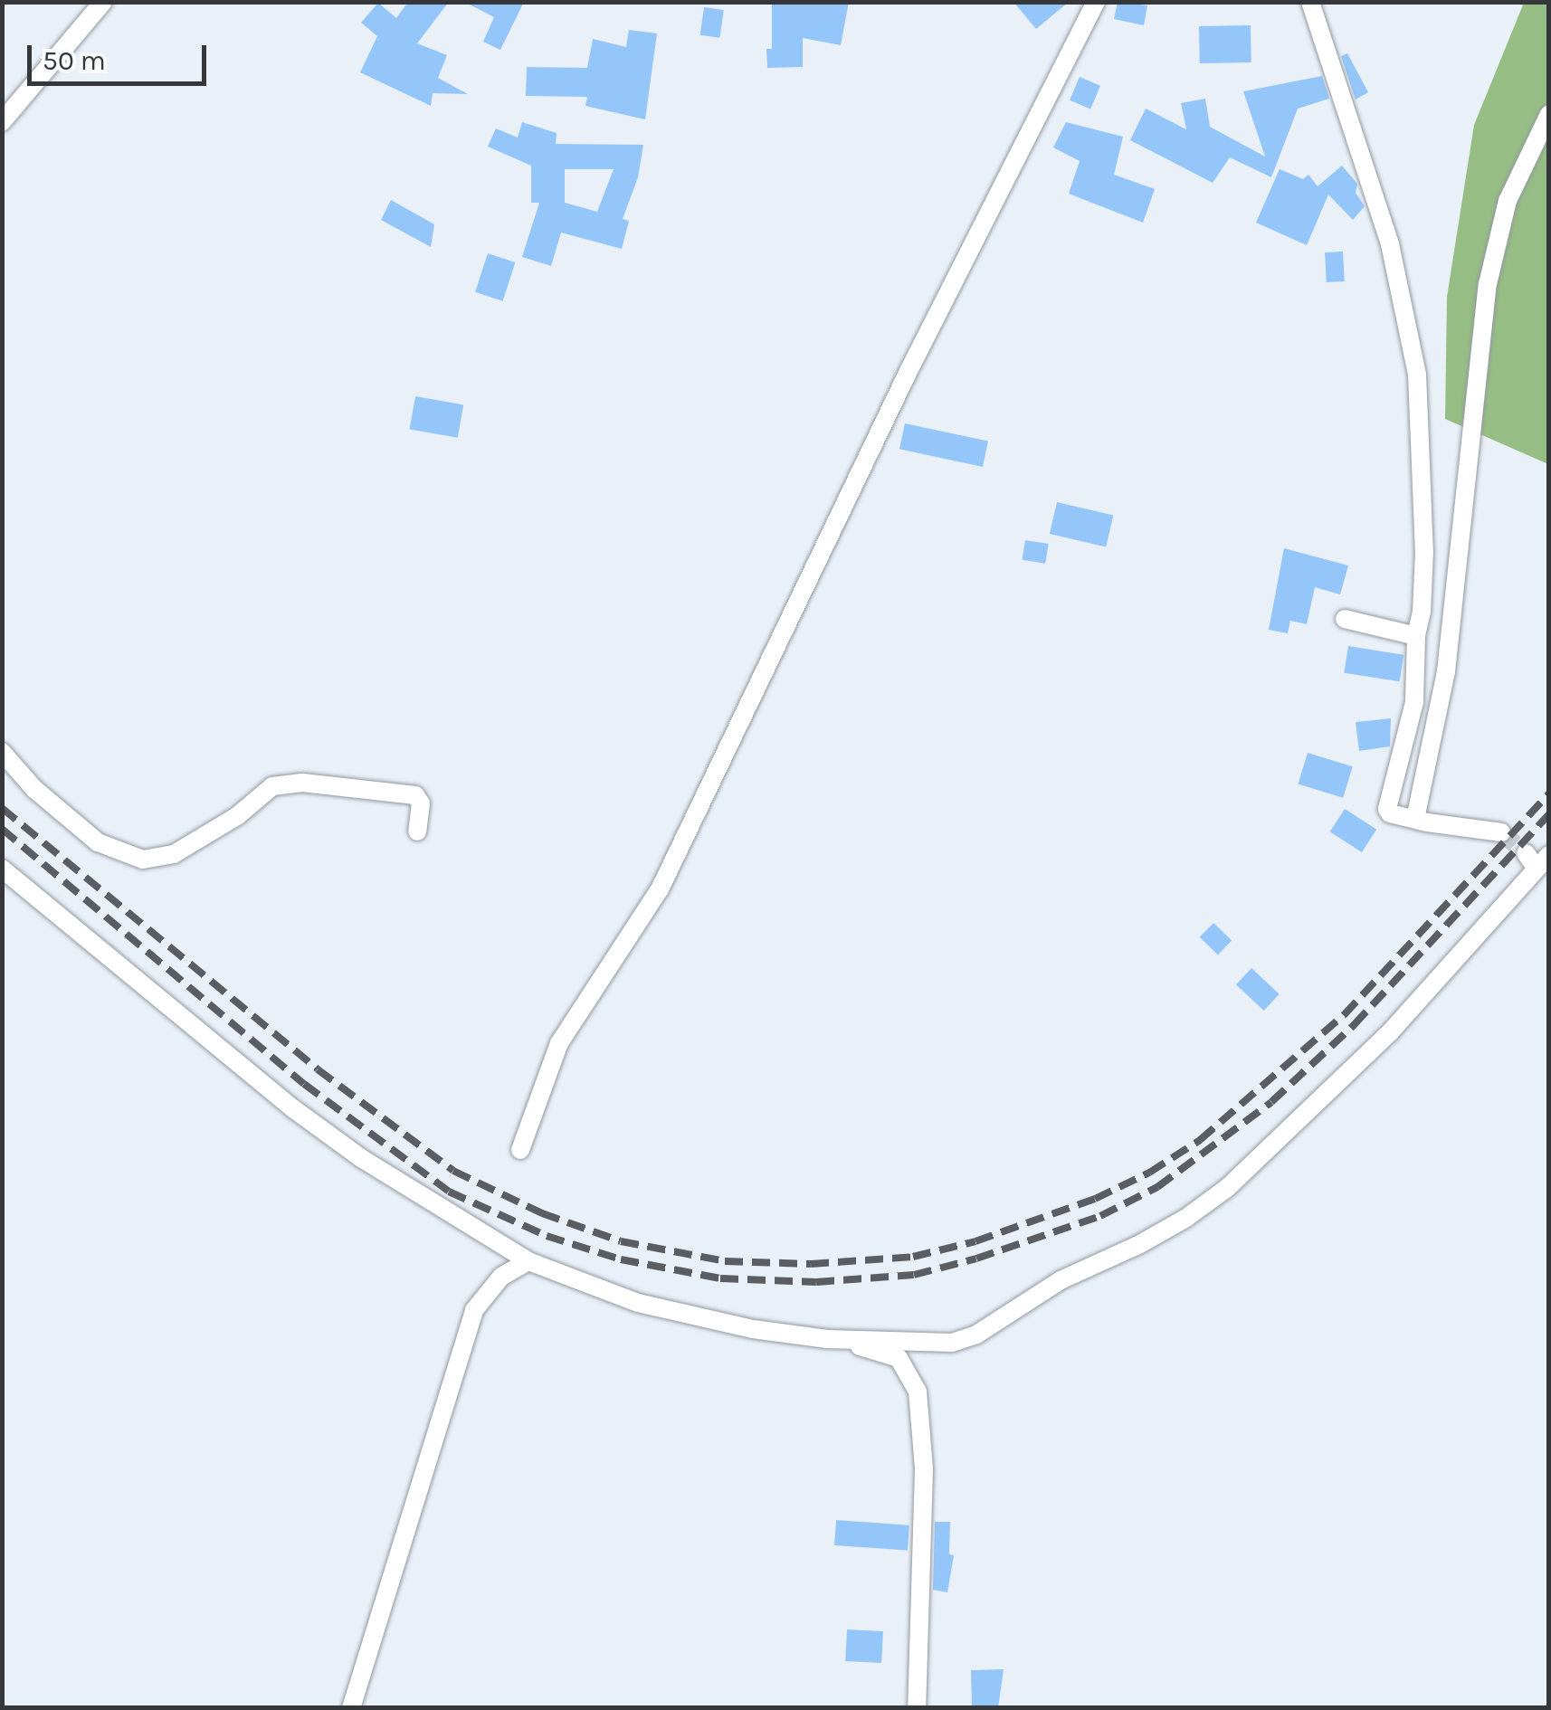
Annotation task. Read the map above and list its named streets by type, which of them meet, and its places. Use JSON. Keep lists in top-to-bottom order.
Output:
{
  "scale_bar": "50 m"
}
